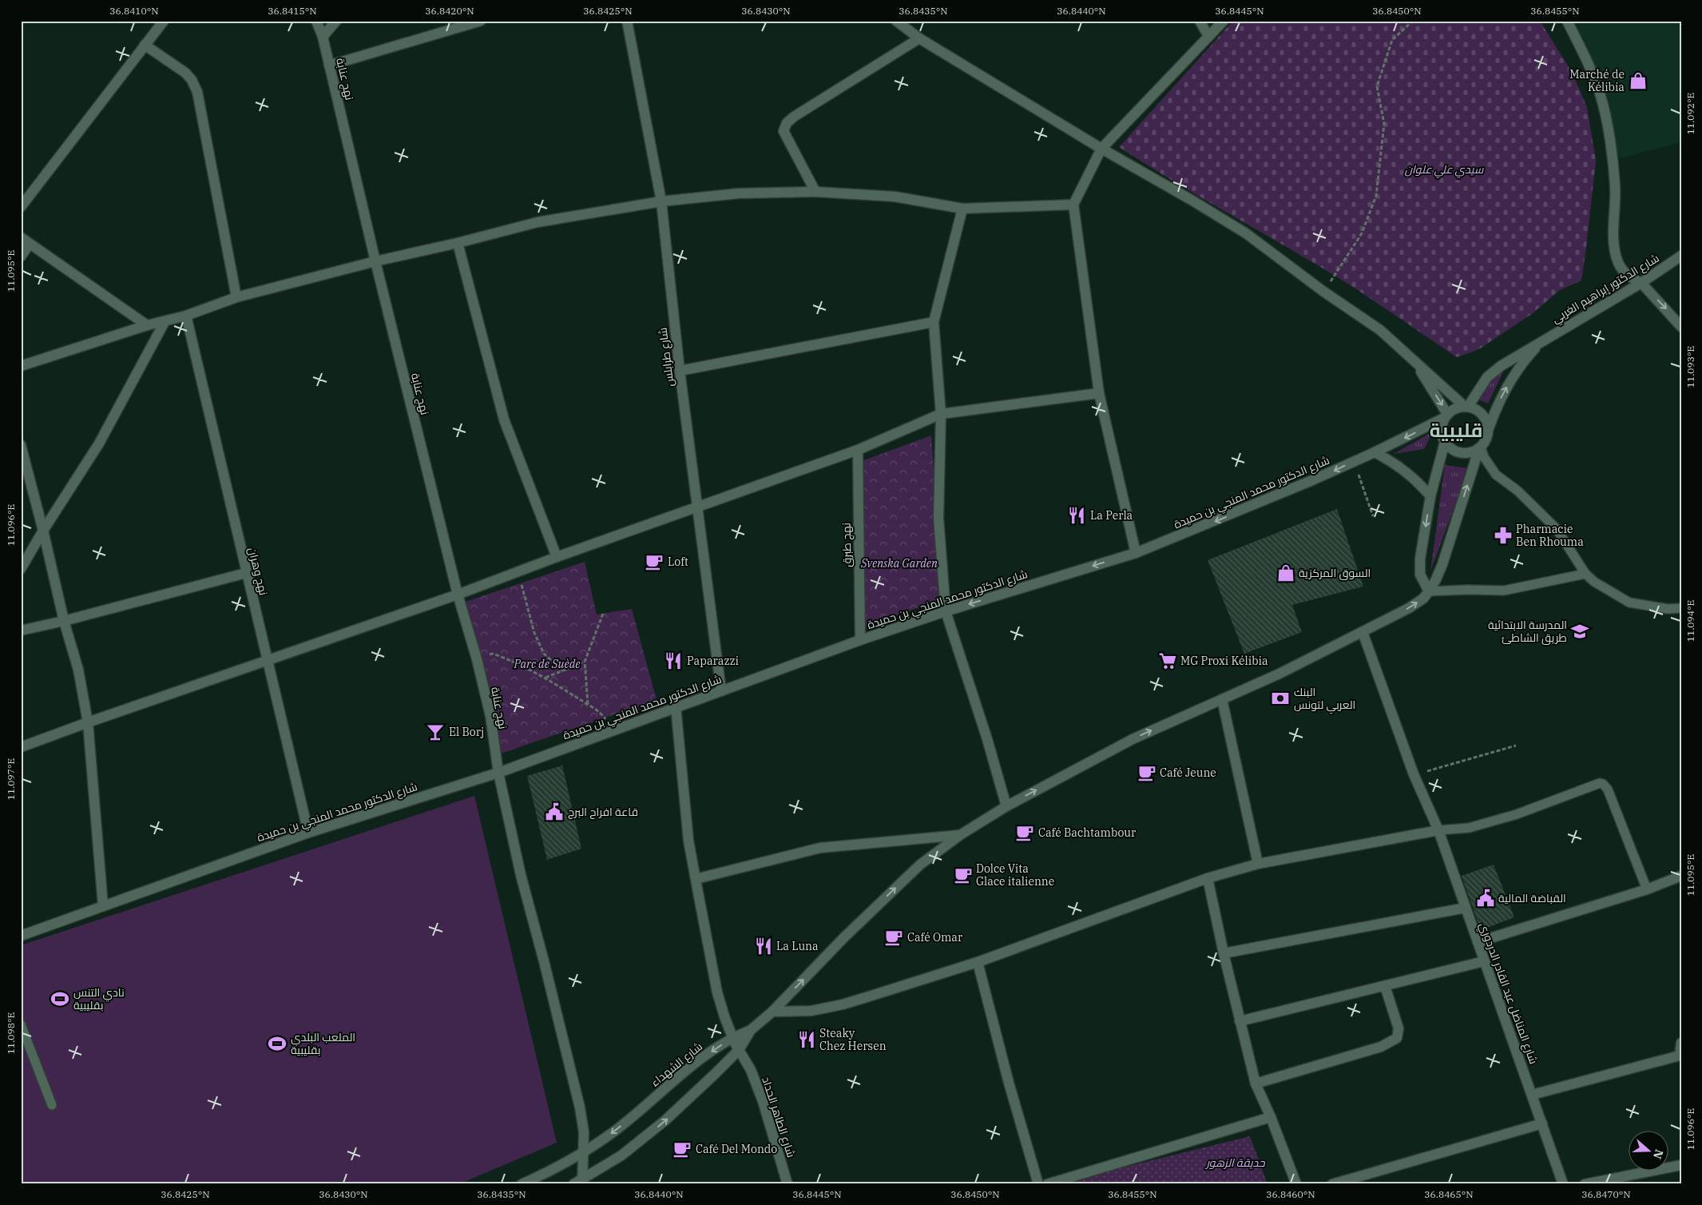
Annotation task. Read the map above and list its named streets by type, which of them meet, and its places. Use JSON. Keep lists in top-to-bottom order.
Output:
{
  "streets": {
    "street": [
      "نهج عنابة",
      "شارع الدكتور إبراهيم الغربي",
      "شارع طرابلس",
      "شارع الدكتور محمد المنجي بن حميدة",
      "نهج طبرق",
      "نهج وهران",
      "شارع المناضل عبد القادر الدردوري",
      "شارع الشهداء",
      "شارع الطاهر الحداد"
    ]
  },
  "crossings": [
    ["نهج عنابة", "شارع الدكتور محمد المنجي بن حميدة"],
    ["نهج عنابة", "شارع الشهداء"],
    ["شارع الدكتور إبراهيم الغربي", "شارع الدكتور محمد المنجي بن حميدة"],
    ["شارع طرابلس", "شارع الدكتور محمد المنجي بن حميدة"],
    ["شارع الدكتور محمد المنجي بن حميدة", "نهج طبرق"],
    ["شارع الدكتور محمد المنجي بن حميدة", "نهج وهران"],
    ["شارع الدكتور محمد المنجي بن حميدة", "شارع الطاهر الحداد"],
    ["شارع الشهداء", "شارع الطاهر الحداد"]
  ],
  "districts": ["قليبية"],
  "parks": [
    "سيدي علي علوان",
    "Svenska Garden",
    "Parc de Suède",
    "حديقة الزهور"
  ],
  "places": {
    "shop": ["Marché de Kélibia", "السوق المركزية"],
    "restaurant": [
      "La Perla",
      "Paparazzi",
      "La Luna",
      "Steaky Chez Hersen"
    ],
    "pharmacy": ["Pharmacie Ben Rhouma"],
    "cafe": [
      "Loft",
      "Café Jeune",
      "Café Bachtambour",
      "Dolce Vita Glace italienne",
      "Café Omar",
      "Café Del Mondo"
    ],
    "school or university": ["المدرسة الابتدائية طريق الشاطئ"],
    "supermarket": ["MG Proxi Kélibia"],
    "bank": ["البنك العربي لتونس"],
    "bar": ["El Borj"],
    "public building": ["قاعة افراح البرج", "القباضة المالية"],
    "sports": ["نادي التنس بقليبية", "الملعب البلدي بقليبية"]
  },
  "north": "right",
  "coordinates": [
    "36.8410°N",
    "36.8415°N",
    "36.8420°N",
    "36.8425°N",
    "36.8430°N",
    "36.8435°N",
    "36.8440°N",
    "36.8445°N",
    "36.8450°N",
    "36.8455°N",
    "11.092°E",
    "11.095°E",
    "11.093°E",
    "11.096°E",
    "11.094°E",
    "11.097°E",
    "11.098°E",
    "36.8460°N",
    "36.8465°N",
    "36.8470°N"
  ]
}
